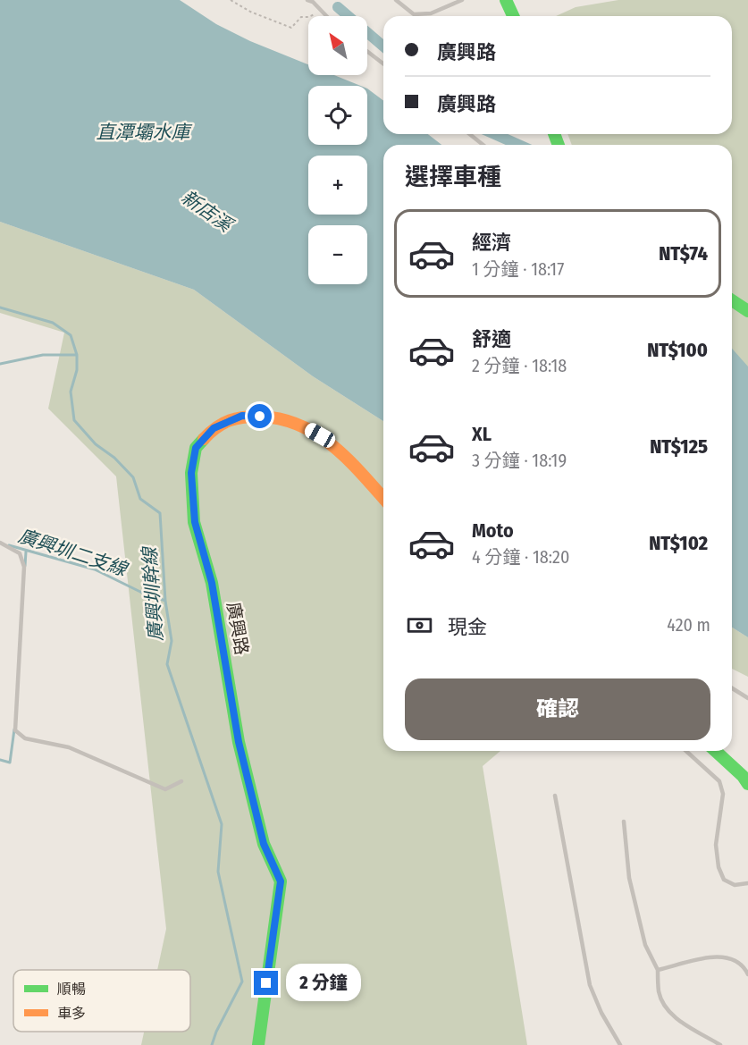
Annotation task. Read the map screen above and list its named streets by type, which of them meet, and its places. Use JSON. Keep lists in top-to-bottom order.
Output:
{
  "streets": {
    "street": ["廣興路"]
  },
  "water": [
    "直潭壩水庫",
    "新店溪",
    "廣興圳二支線",
    "廣興圳幹線"
  ],
  "legend": ["順暢", "車多"],
  "north": "top left",
  "page": {
    "map_buttons": ["+", "−"],
    "banner": ["廣興路", "廣興路"],
    "heading": "選擇車種",
    "list": [
      {
        "name": "經濟",
        "note": "1 分鐘 · 18:17",
        "value": "NT$74"
      },
      {
        "name": "舒適",
        "note": "2 分鐘 · 18:18",
        "value": "NT$100"
      },
      {
        "name": "XL",
        "note": "3 分鐘 · 18:19",
        "value": "NT$125"
      },
      {
        "name": "Moto",
        "note": "4 分鐘 · 18:20",
        "value": "NT$102"
      }
    ],
    "pay": ["現金", "420 m"],
    "buttons": "確認",
    "bubble": "2 分鐘"
  }
}
